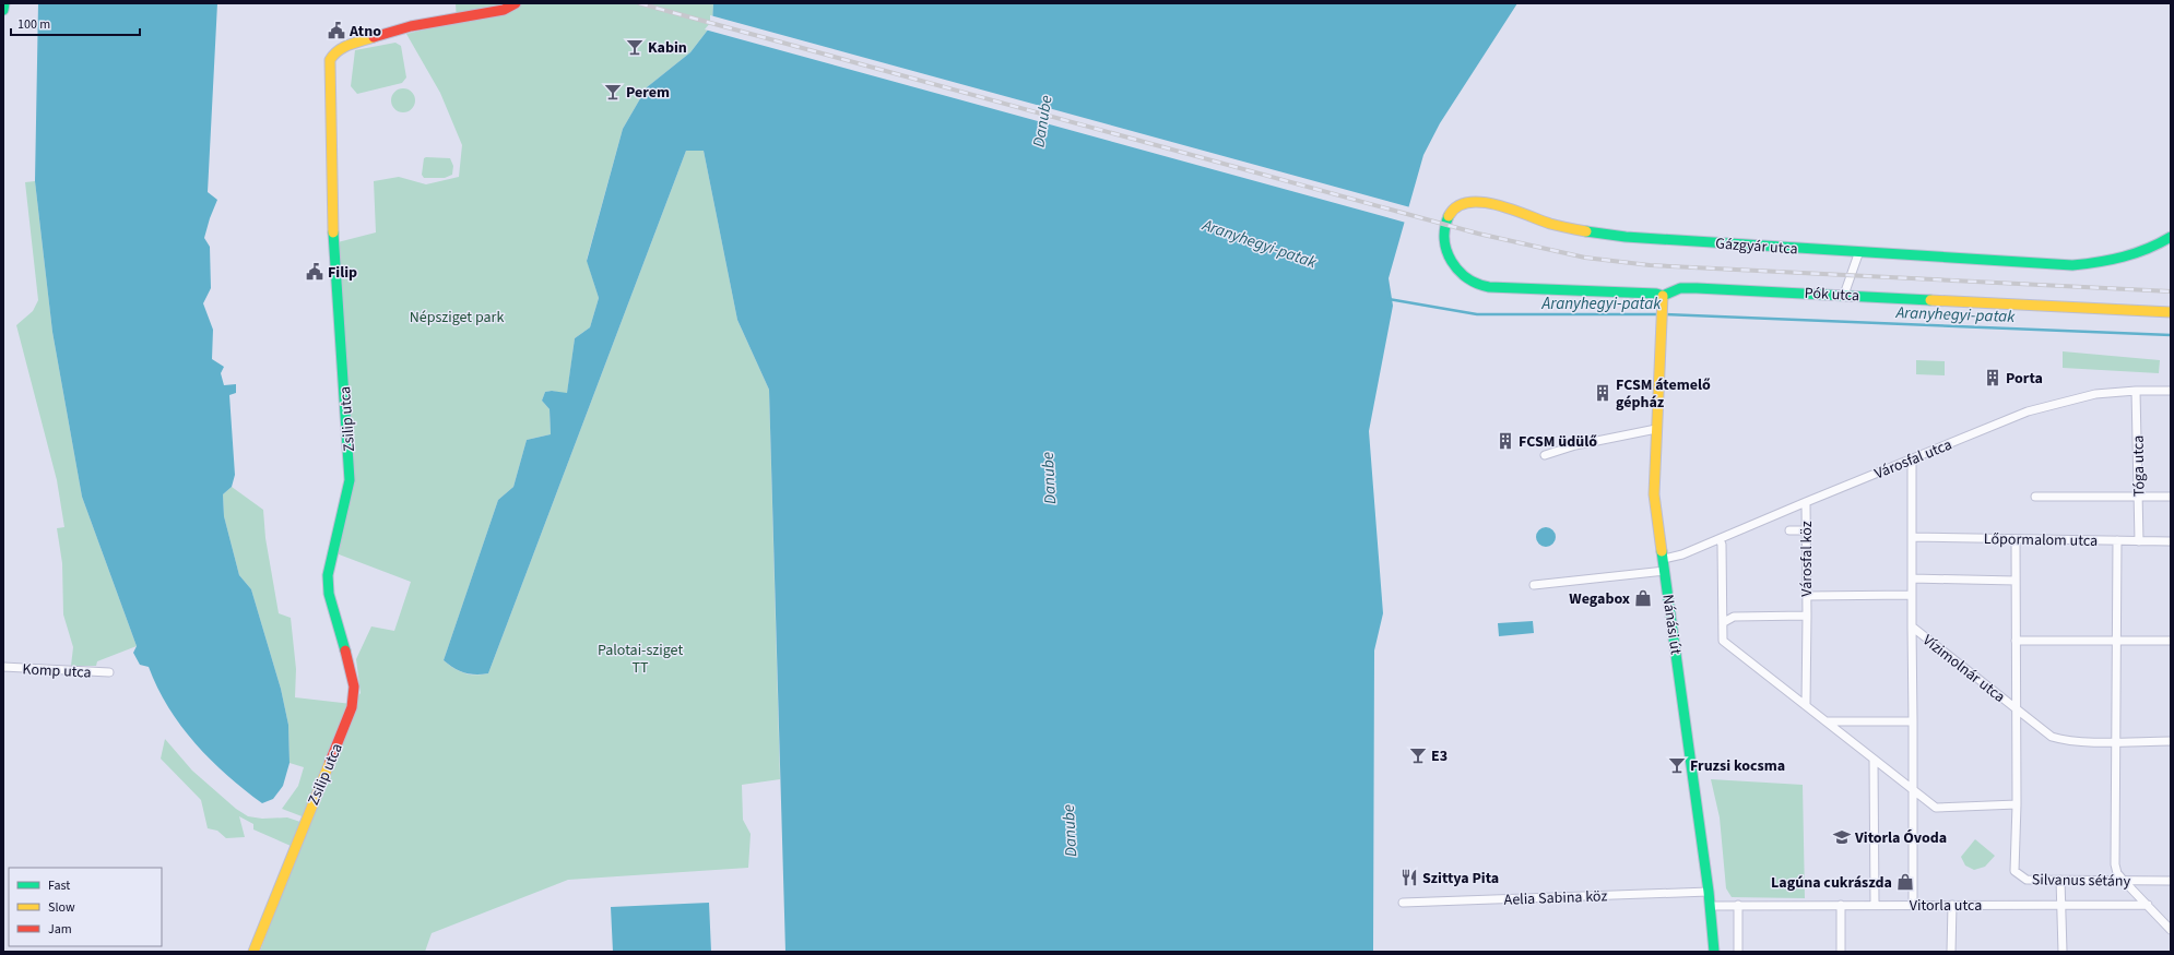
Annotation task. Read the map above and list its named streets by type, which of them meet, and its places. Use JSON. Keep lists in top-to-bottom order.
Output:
{
  "streets": {
    "street": [
      "Gázgyár utca",
      "Pók utca",
      "Zsilip utca",
      "Városfal utca",
      "Tóga utca",
      "Lőpormalom utca",
      "Városfal köz",
      "Nánási út",
      "Vízimolnár utca",
      "Komp utca",
      "Silvanus sétány",
      "Aelia Sabina köz",
      "Vitorla utca"
    ]
  },
  "crossings": [
    ["Gázgyár utca", "Pók utca"],
    ["Pók utca", "Nánási út"],
    ["Városfal utca", "Tóga utca"],
    ["Városfal utca", "Városfal köz"],
    ["Városfal utca", "Nánási út"],
    ["Városfal utca", "Vízimolnár utca"],
    ["Tóga utca", "Lőpormalom utca"],
    ["Lőpormalom utca", "Vízimolnár utca"],
    ["Nánási út", "Aelia Sabina köz"],
    ["Nánási út", "Vitorla utca"],
    ["Vízimolnár utca", "Silvanus sétány"]
  ],
  "water": ["Danube", "Aranyhegyi-patak"],
  "parks": ["Népsziget park", "Palotai-sziget TT"],
  "places": {
    "public building": ["Atno", "Filip"],
    "bar": [
      "Kabin",
      "Perem",
      "E3",
      "Fruzsi kocsma"
    ],
    "building": ["Porta", "FCSM átemelő gépház", "FCSM üdülő"],
    "shop": ["Wegabox", "Lagúna cukrászda"],
    "school or university": ["Vitorla Óvoda"],
    "restaurant": ["Szittya Pita"]
  },
  "legend": ["Fast", "Slow", "Jam"],
  "scale_bar": "100 m"
}
